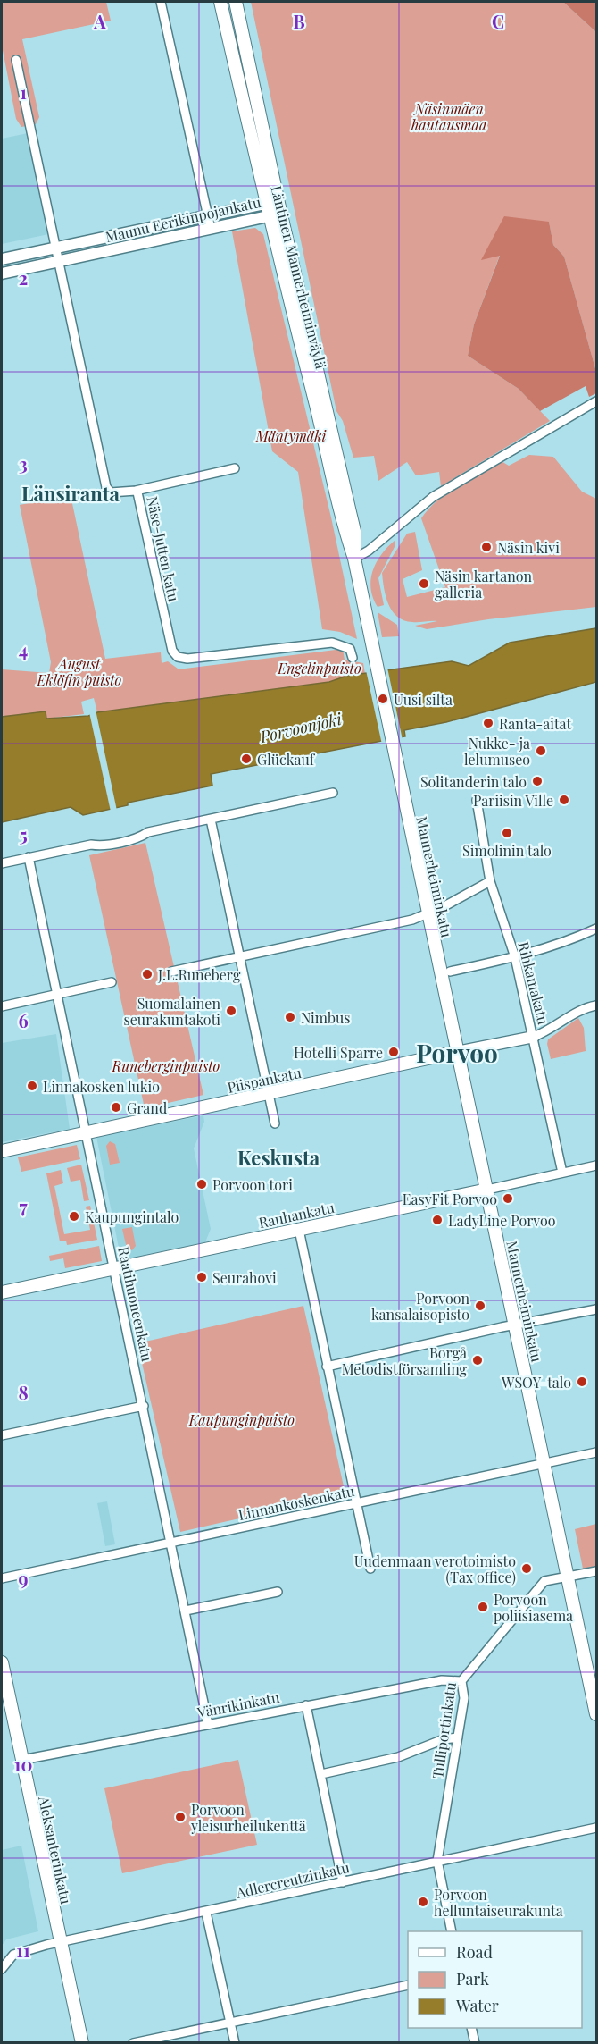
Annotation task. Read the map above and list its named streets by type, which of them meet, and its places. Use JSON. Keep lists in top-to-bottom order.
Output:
{
  "streets": {
    "main road": [
      "Läntinen Mannerheiminväylä",
      "Mannerheiminkatu",
      "Piispankatu",
      "Rauhankatu",
      "Aleksanterinkatu"
    ],
    "street": [
      "Maunu Eerikinpojankatu",
      "Näse-Jutten katu",
      "Rihkamakatu",
      "Raatihuoneenkatu",
      "Linnankoskenkatu",
      "Vänrikinkatu",
      "Tulliportinkatu",
      "Adlercreutzinkatu"
    ]
  },
  "crossings": [
    ["Maunu Eerikinpojankatu", "Läntinen Mannerheiminväylä"],
    ["Maunu Eerikinpojankatu", "Näse-Jutten katu"],
    ["Läntinen Mannerheiminväylä", "Mannerheiminkatu"],
    ["Mannerheiminkatu", "Piispankatu"],
    ["Mannerheiminkatu", "Rauhankatu"],
    ["Mannerheiminkatu", "Linnankoskenkatu"],
    ["Mannerheiminkatu", "Tulliportinkatu"],
    ["Rihkamakatu", "Piispankatu"],
    ["Rihkamakatu", "Rauhankatu"],
    ["Piispankatu", "Raatihuoneenkatu"],
    ["Rauhankatu", "Raatihuoneenkatu"],
    ["Raatihuoneenkatu", "Linnankoskenkatu"],
    ["Raatihuoneenkatu", "Vänrikinkatu"],
    ["Vänrikinkatu", "Tulliportinkatu"],
    ["Vänrikinkatu", "Aleksanterinkatu"],
    ["Tulliportinkatu", "Adlercreutzinkatu"],
    ["Aleksanterinkatu", "Adlercreutzinkatu"]
  ],
  "districts": ["Länsiranta", "Porvoo", "Keskusta"],
  "water": ["Porvoonjoki"],
  "parks": [
    "Näsinmäen hautausmaa",
    "Mäntymäki",
    "August Eklöfin puisto",
    "Engelinpuisto",
    "Runeberginpuisto",
    "Kaupunginpuisto"
  ],
  "places": [
    "Näsin kivi",
    "Näsin kartanon galleria",
    "Uusi silta",
    "Ranta-aitat",
    "Nukke- ja lelumuseo",
    "Glückauf",
    "Solitanderin talo",
    "Pariisin Ville",
    "Simolinin talo",
    "J.L.Runeberg",
    "Suomalainen seurakuntakoti",
    "Nimbus",
    "Hotelli Sparre",
    "Linnakosken lukio",
    "Grand",
    "Porvoon tori",
    "EasyFit Porvoo",
    "Kaupungintalo",
    "LadyLine Porvoo",
    "Seurahovi",
    "Porvoon kansalaisopisto",
    "Borgå Metodistförsamling",
    "WSOY-talo",
    "Uudenmaan verotoimisto (Tax office)",
    "Porvoon poliisiasema",
    "Porvoon yleisurheilukenttä",
    "Porvoon helluntaiseurakunta"
  ],
  "legend": ["Road", "Park", "Water"],
  "grid": {
    "columns": ["A", "B", "C"],
    "rows": [
      "1",
      "2",
      "3",
      "4",
      "5",
      "6",
      "7",
      "8",
      "9",
      "10",
      "11"
    ]
  }
}
